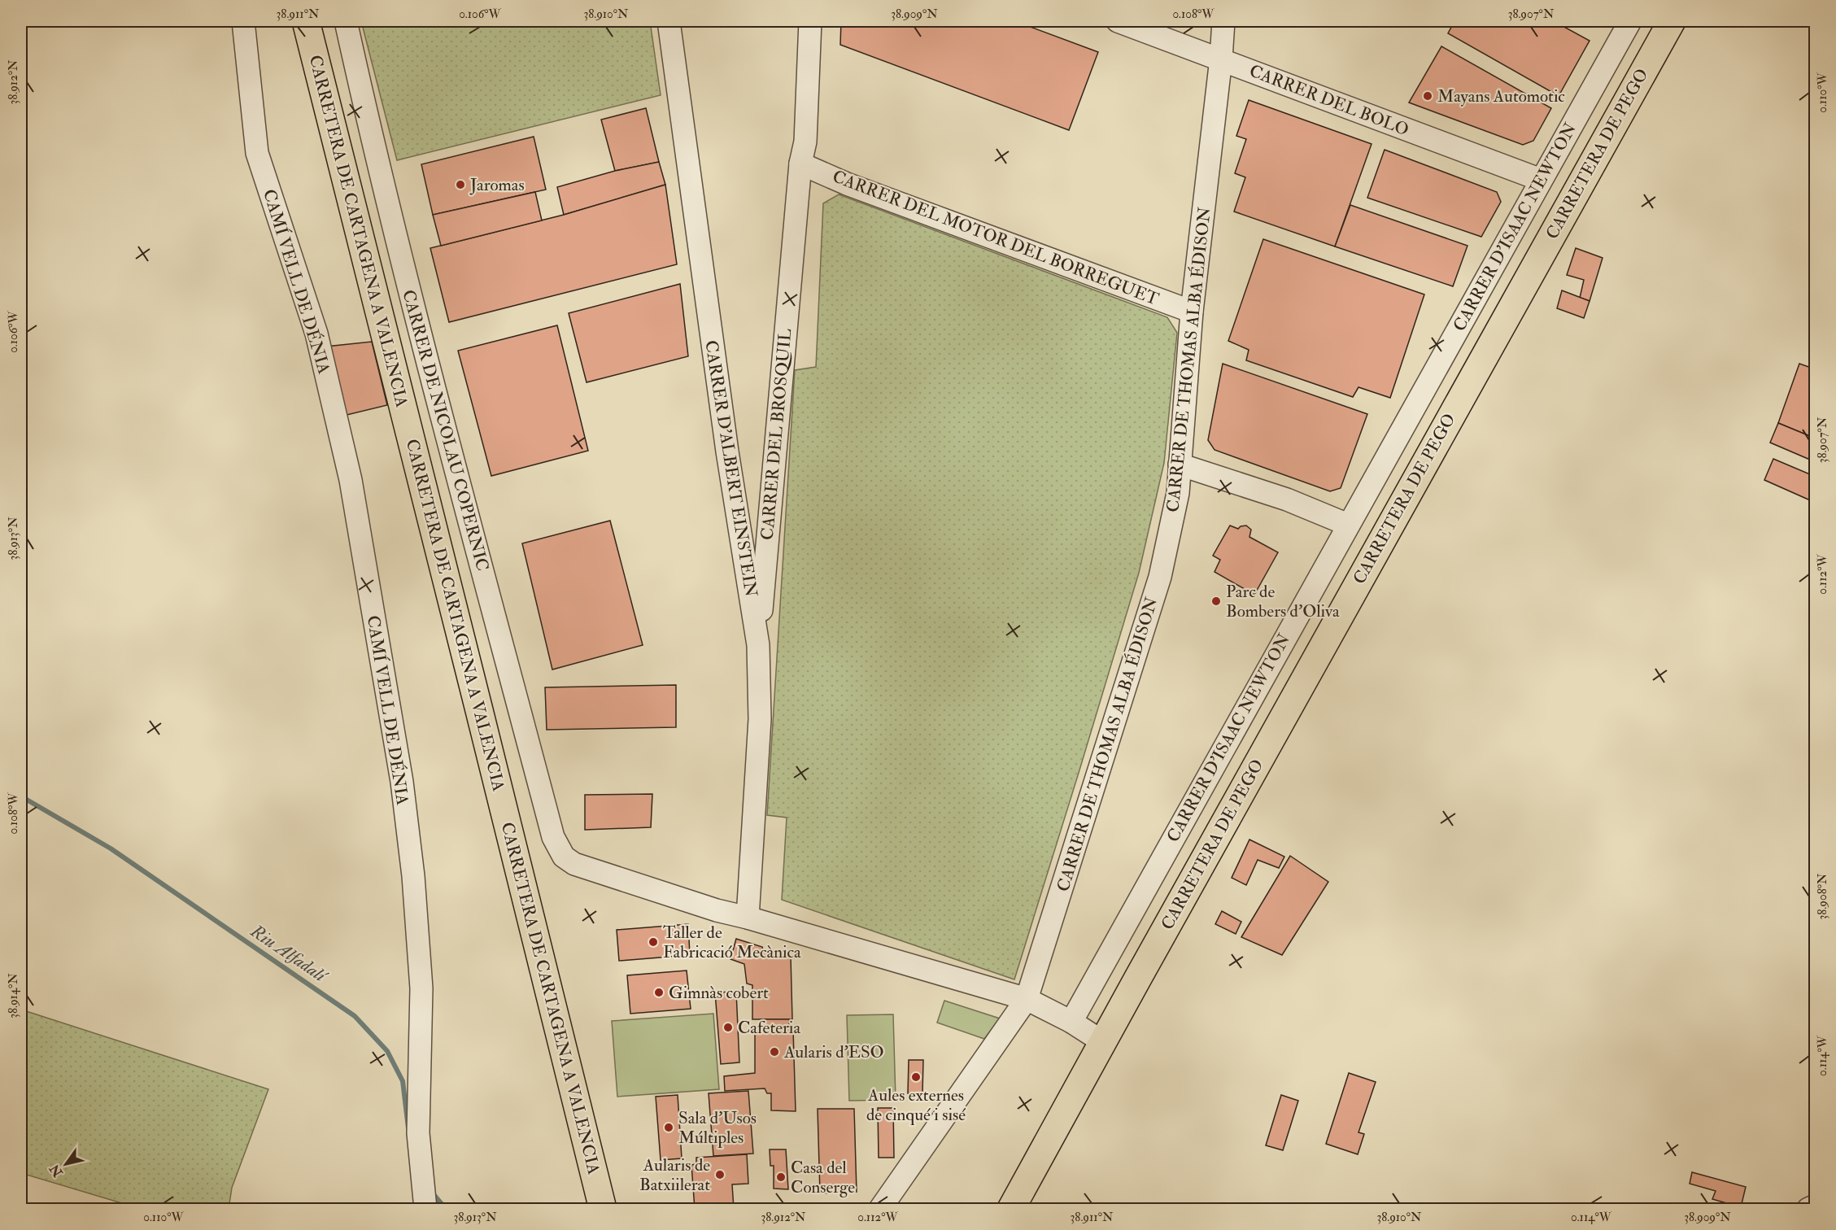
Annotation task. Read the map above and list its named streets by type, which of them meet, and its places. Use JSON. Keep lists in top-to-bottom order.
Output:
{
  "streets": {
    "main road": ["CARRETERA DE PEGO", "CARRETERA DE CARTAGENA A VALENCIA"],
    "street": [
      "CARRER DEL BOLO",
      "CARRER D'ISAAC NEWTON",
      "CARRER DEL MOTOR DEL BORREGUET",
      "CAMÍ VELL DE DÉNIA",
      "CARRER DE THOMAS ALBA ÉDISON",
      "CARRER DE NICOLAU COPERNIC",
      "CARRER DEL BROSQUIL",
      "CARRER D'ALBERT EINSTEIN"
    ]
  },
  "crossings": [
    ["CARRER DEL BOLO", "CARRER D'ISAAC NEWTON"],
    ["CARRER DEL BOLO", "CARRER DE THOMAS ALBA ÉDISON"],
    ["CARRETERA DE PEGO", "CARRER DE NICOLAU COPERNIC"],
    ["CARRER D'ISAAC NEWTON", "CARRER DE NICOLAU COPERNIC"],
    ["CARRER DEL MOTOR DEL BORREGUET", "CARRER DE THOMAS ALBA ÉDISON"],
    ["CARRER DEL MOTOR DEL BORREGUET", "CARRER DEL BROSQUIL"],
    ["CARRER DE THOMAS ALBA ÉDISON", "CARRER DE NICOLAU COPERNIC"],
    ["CARRER DE NICOLAU COPERNIC", "CARRER D'ALBERT EINSTEIN"],
    ["CARRER DEL BROSQUIL", "CARRER D'ALBERT EINSTEIN"]
  ],
  "water": ["Riu Alfadalí"],
  "places": [
    "Mayans Automotic",
    "Jaromas",
    "Parc de Bombers d'Oliva",
    "Taller de Fabricació Mecànica",
    "Gimnàs cobert",
    "Cafeteria",
    "Aularis d'ESO",
    "Aules externes de cinqué i sisé",
    "Sala d'Usos Múltiples",
    "Aularis de Batxiilerat",
    "Casa del Conserge"
  ],
  "north": "bottom left",
  "coordinates": [
    "38.911°N",
    "0.106°W",
    "38.910°N",
    "38.909°N",
    "0.108°W",
    "38.907°N",
    "38.912°N",
    "0.110°W",
    "38.913°N",
    "0.112°W",
    "38.908°N",
    "38.914°N",
    "0.114°W"
  ]
}
